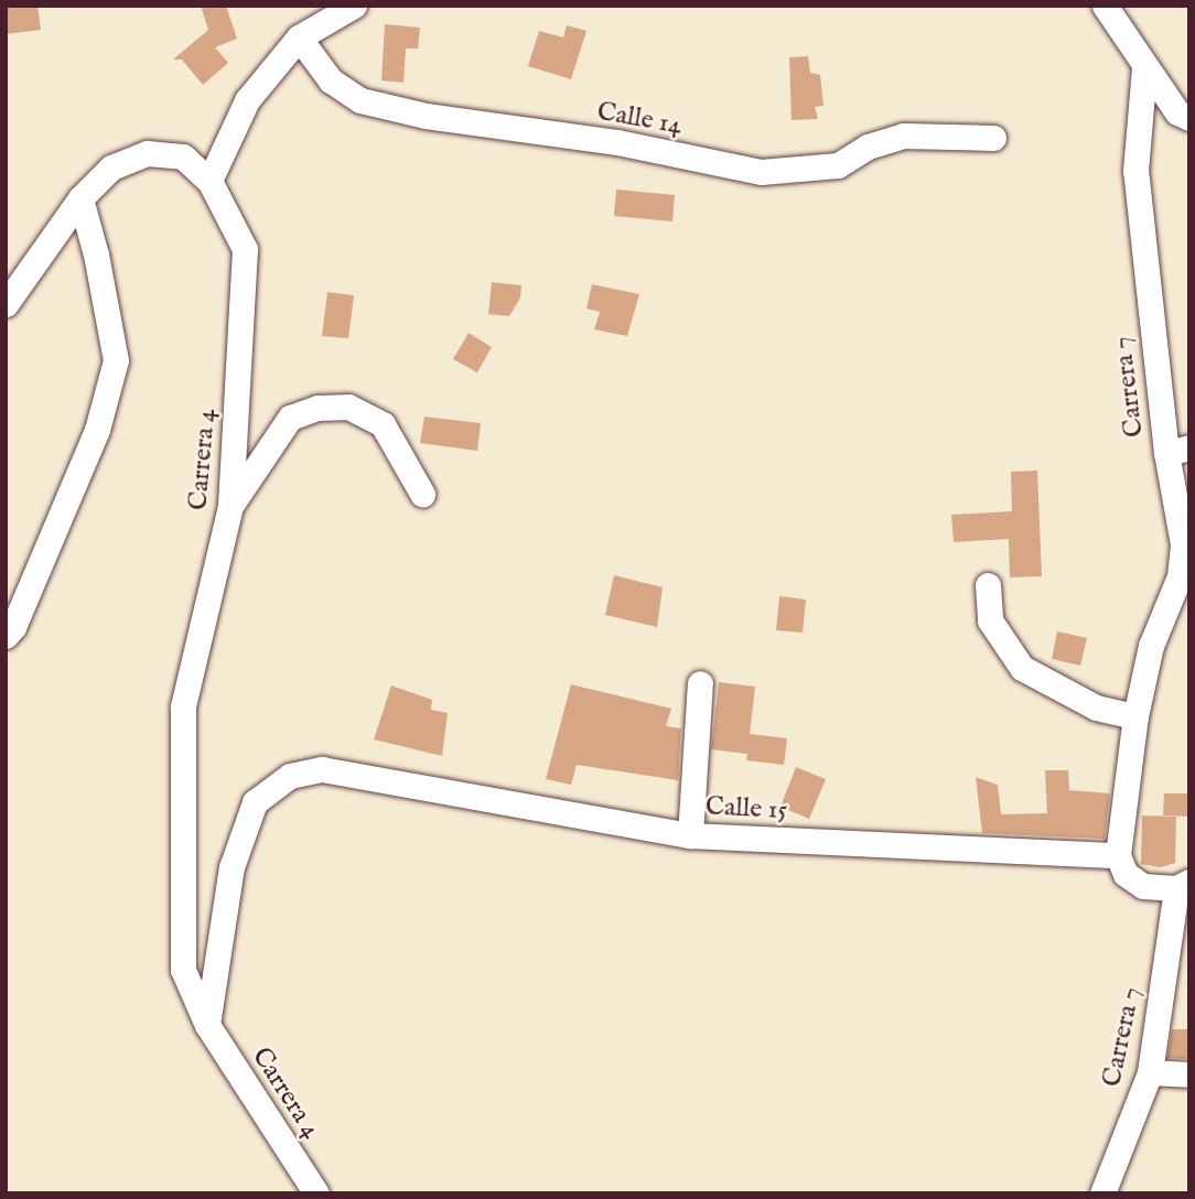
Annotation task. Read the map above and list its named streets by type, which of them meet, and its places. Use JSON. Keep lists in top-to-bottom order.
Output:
{
  "streets": {
    "street": [
      "Calle 14",
      "Carrera 7",
      "Carrera 4",
      "Calle 15"
    ]
  },
  "crossings": [
    ["Carrera 7", "Calle 15"],
    ["Carrera 4", "Calle 15"]
  ]
}
